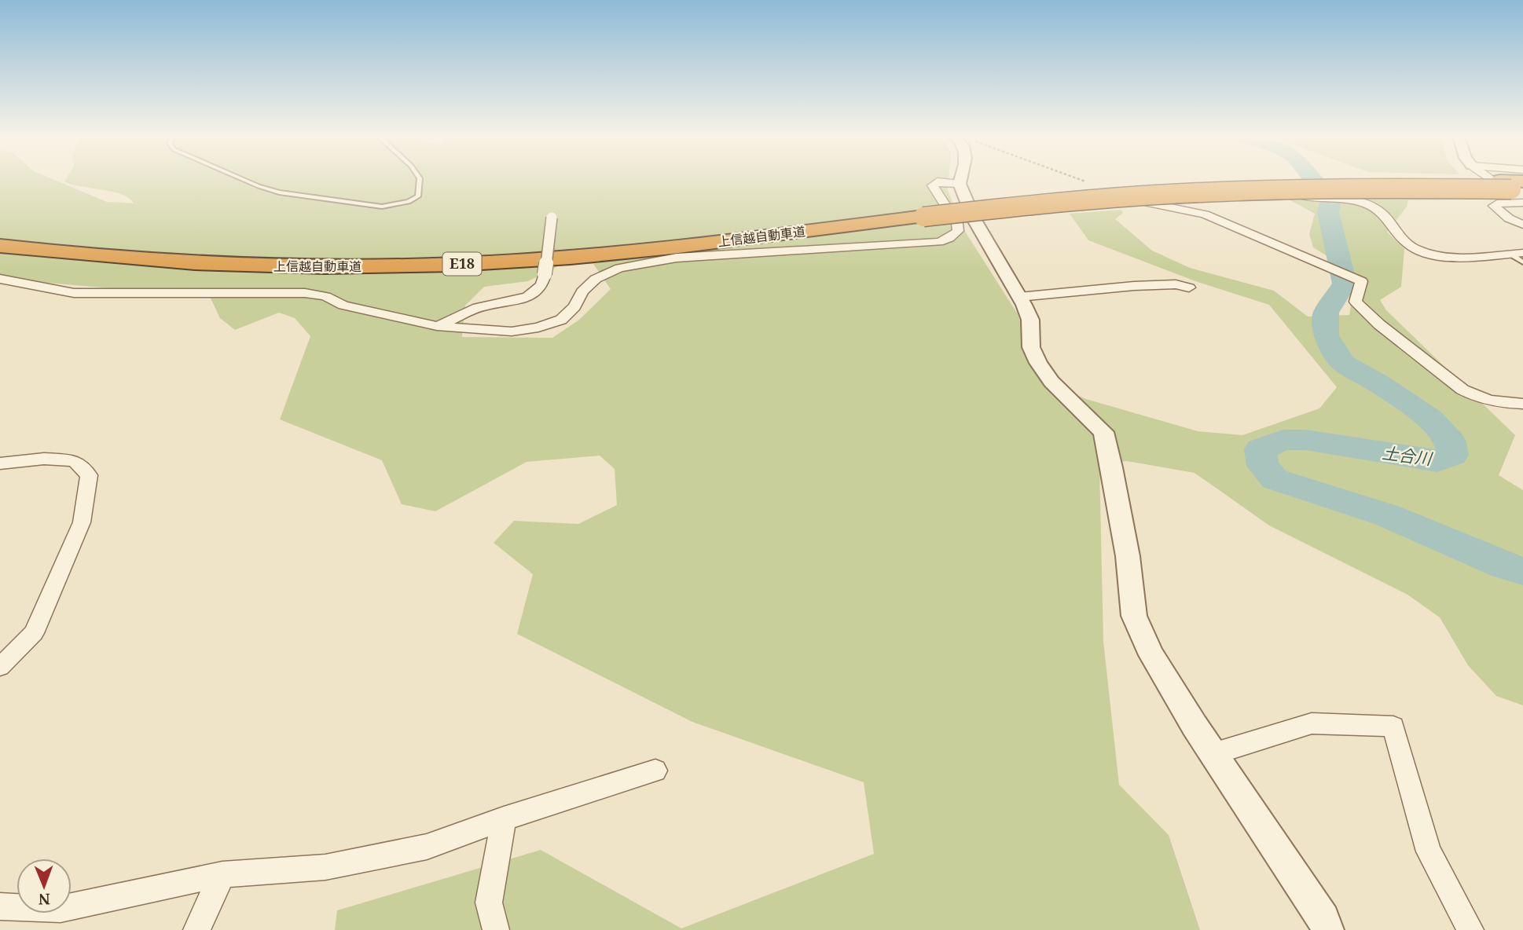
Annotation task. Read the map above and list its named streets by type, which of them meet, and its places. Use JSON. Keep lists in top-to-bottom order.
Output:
{
  "streets": {
    "highway": ["上信越自動車道", "E18"]
  },
  "water": ["土合川"],
  "north": "bottom"
}
